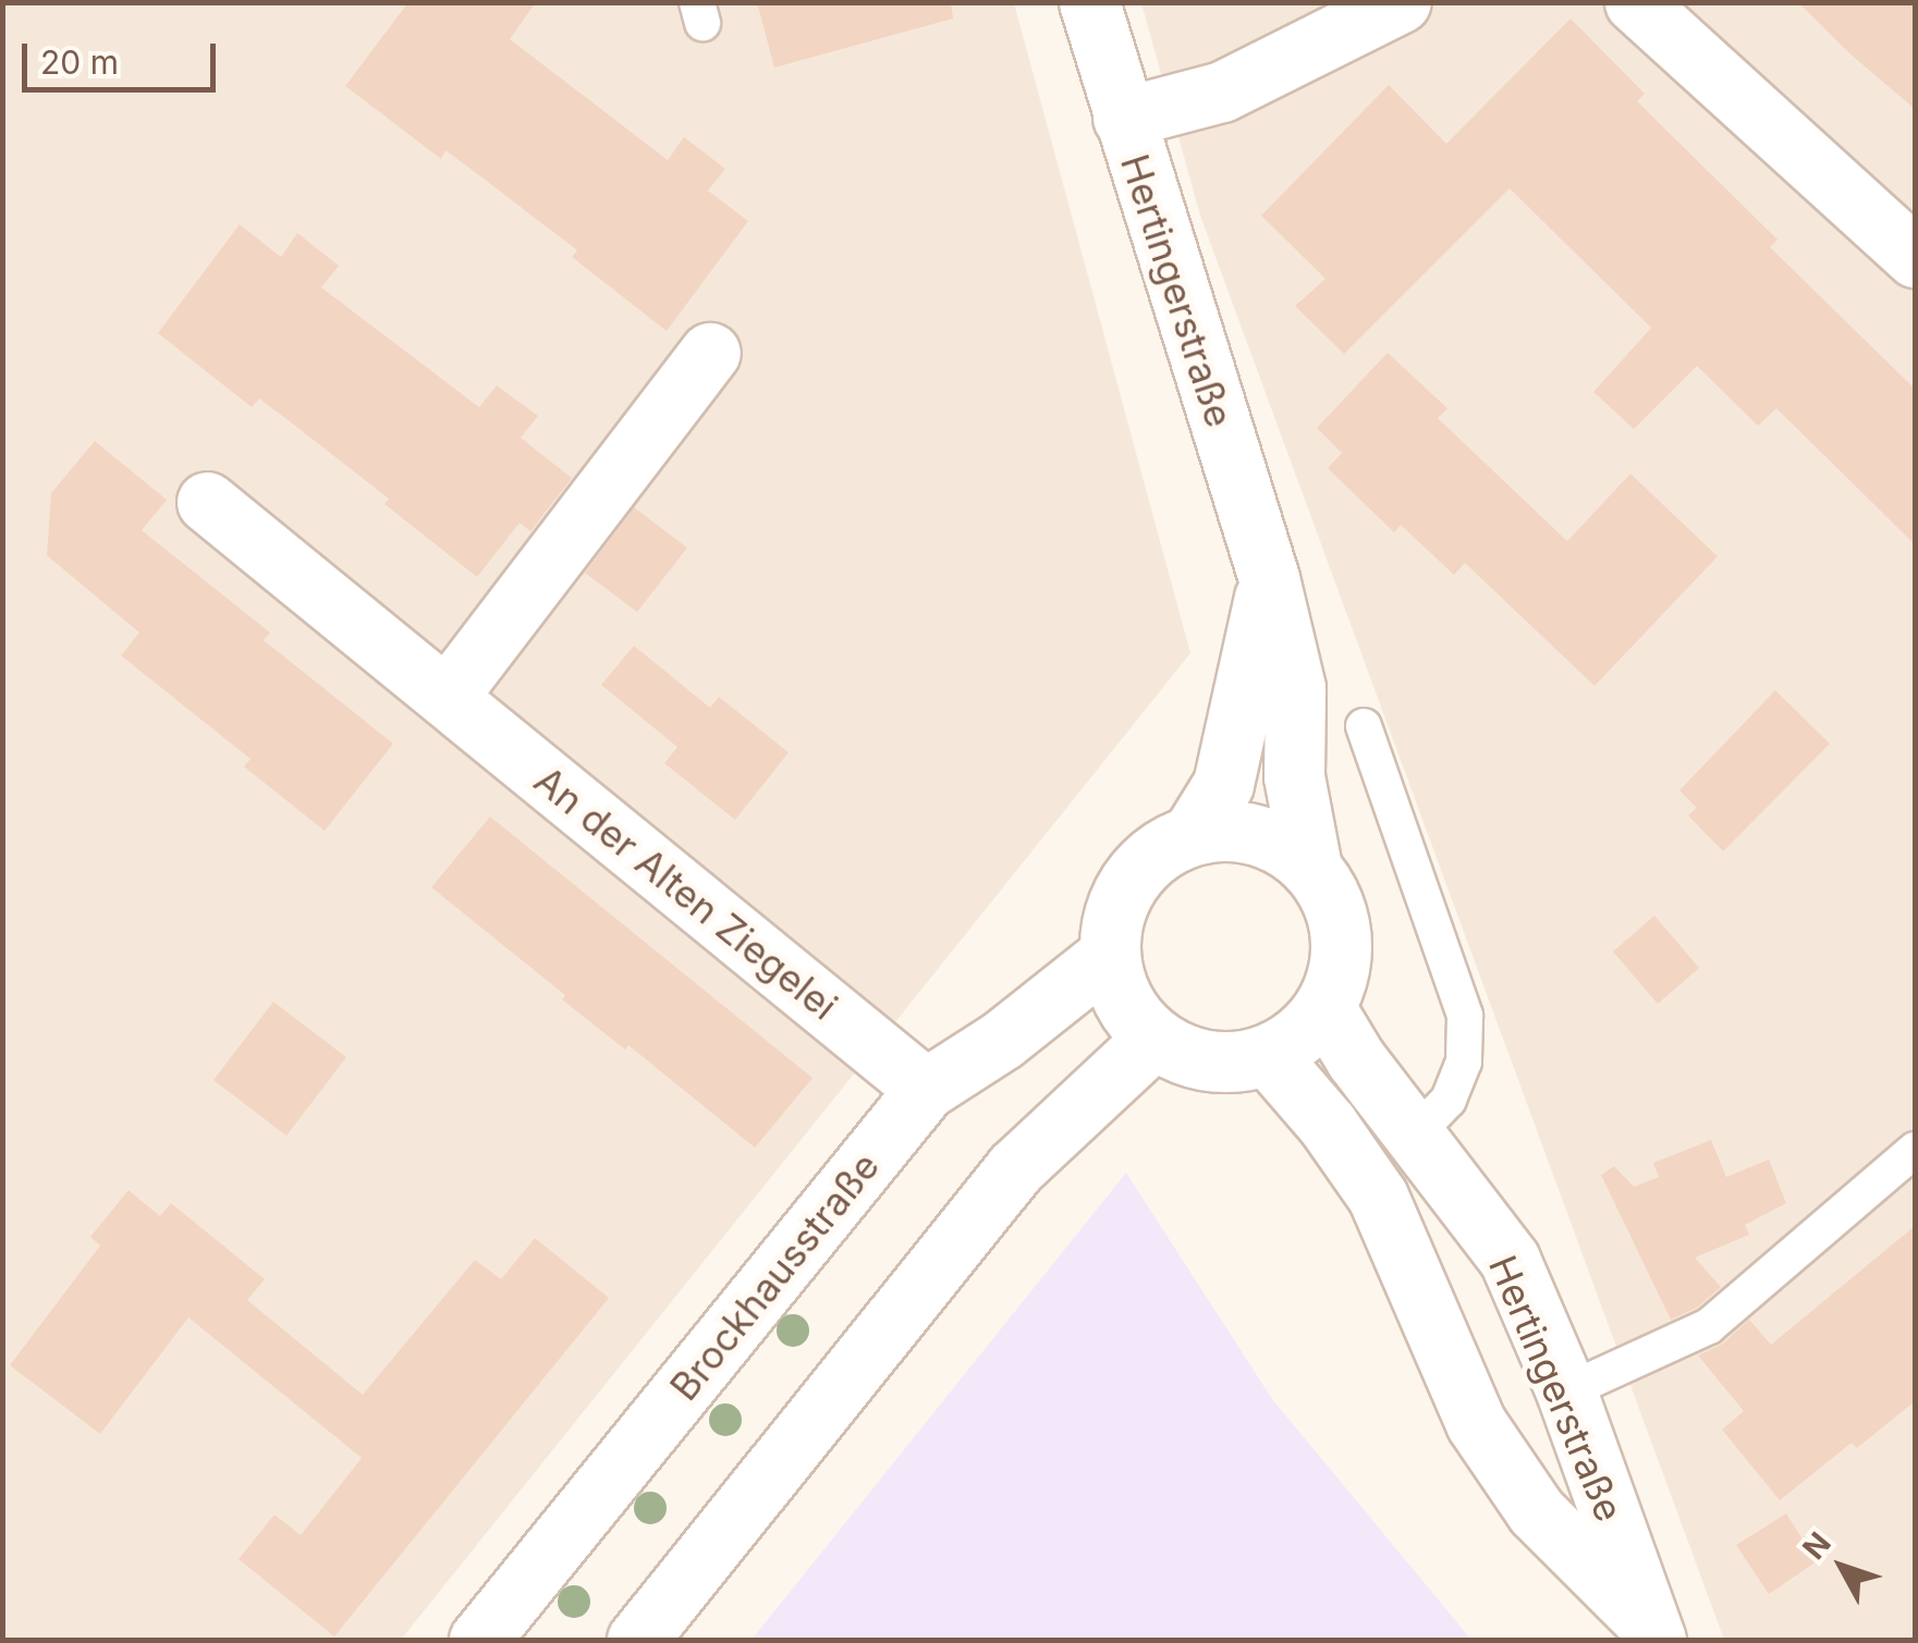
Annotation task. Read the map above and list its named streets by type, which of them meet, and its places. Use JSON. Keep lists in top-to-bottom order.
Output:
{
  "streets": {
    "street": ["Hertingerstraße", "An der Alten Ziegelei", "Brockhausstraße"]
  },
  "crossings": [
    ["Hertingerstraße", "Brockhausstraße"],
    ["An der Alten Ziegelei", "Brockhausstraße"]
  ],
  "scale_bar": "20 m",
  "north": "top left"
}
